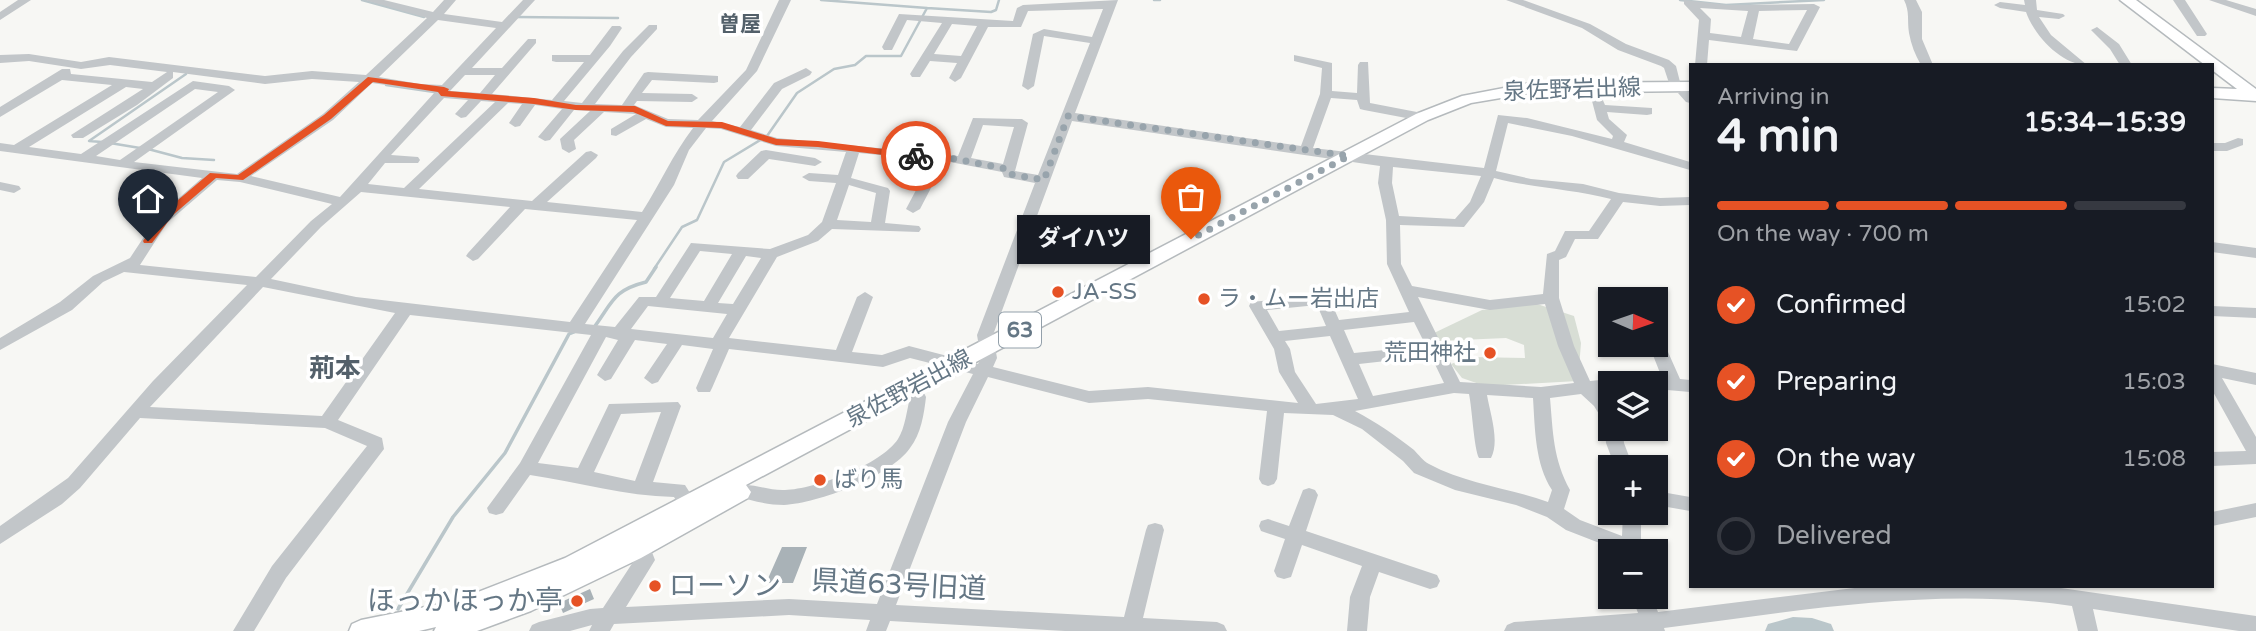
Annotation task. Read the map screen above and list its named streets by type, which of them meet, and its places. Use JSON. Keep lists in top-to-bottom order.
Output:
{
  "streets": {
    "main road": ["泉佐野岩出線", "63"],
    "street": ["県道63号旧道"]
  },
  "districts": ["曽屋", "荊本"],
  "places": [
    "ダイハツ",
    "JA-SS",
    "ラ・ムー岩出店",
    "荒田神社",
    "ばり馬",
    "ローソン",
    "ほっかほっか亭"
  ],
  "north": "right",
  "page": {
    "heading": ["4 min", "Arriving in", "15:34–15:39"],
    "bar": "On the way · 700 m",
    "bubble": "ダイハツ",
    "list": [
      ["Confirmed", "15:02"],
      ["Preparing", "15:03"],
      ["On the way", "15:08"],
      "Delivered"
    ],
    "map_buttons": ["+", "−"]
  }
}
